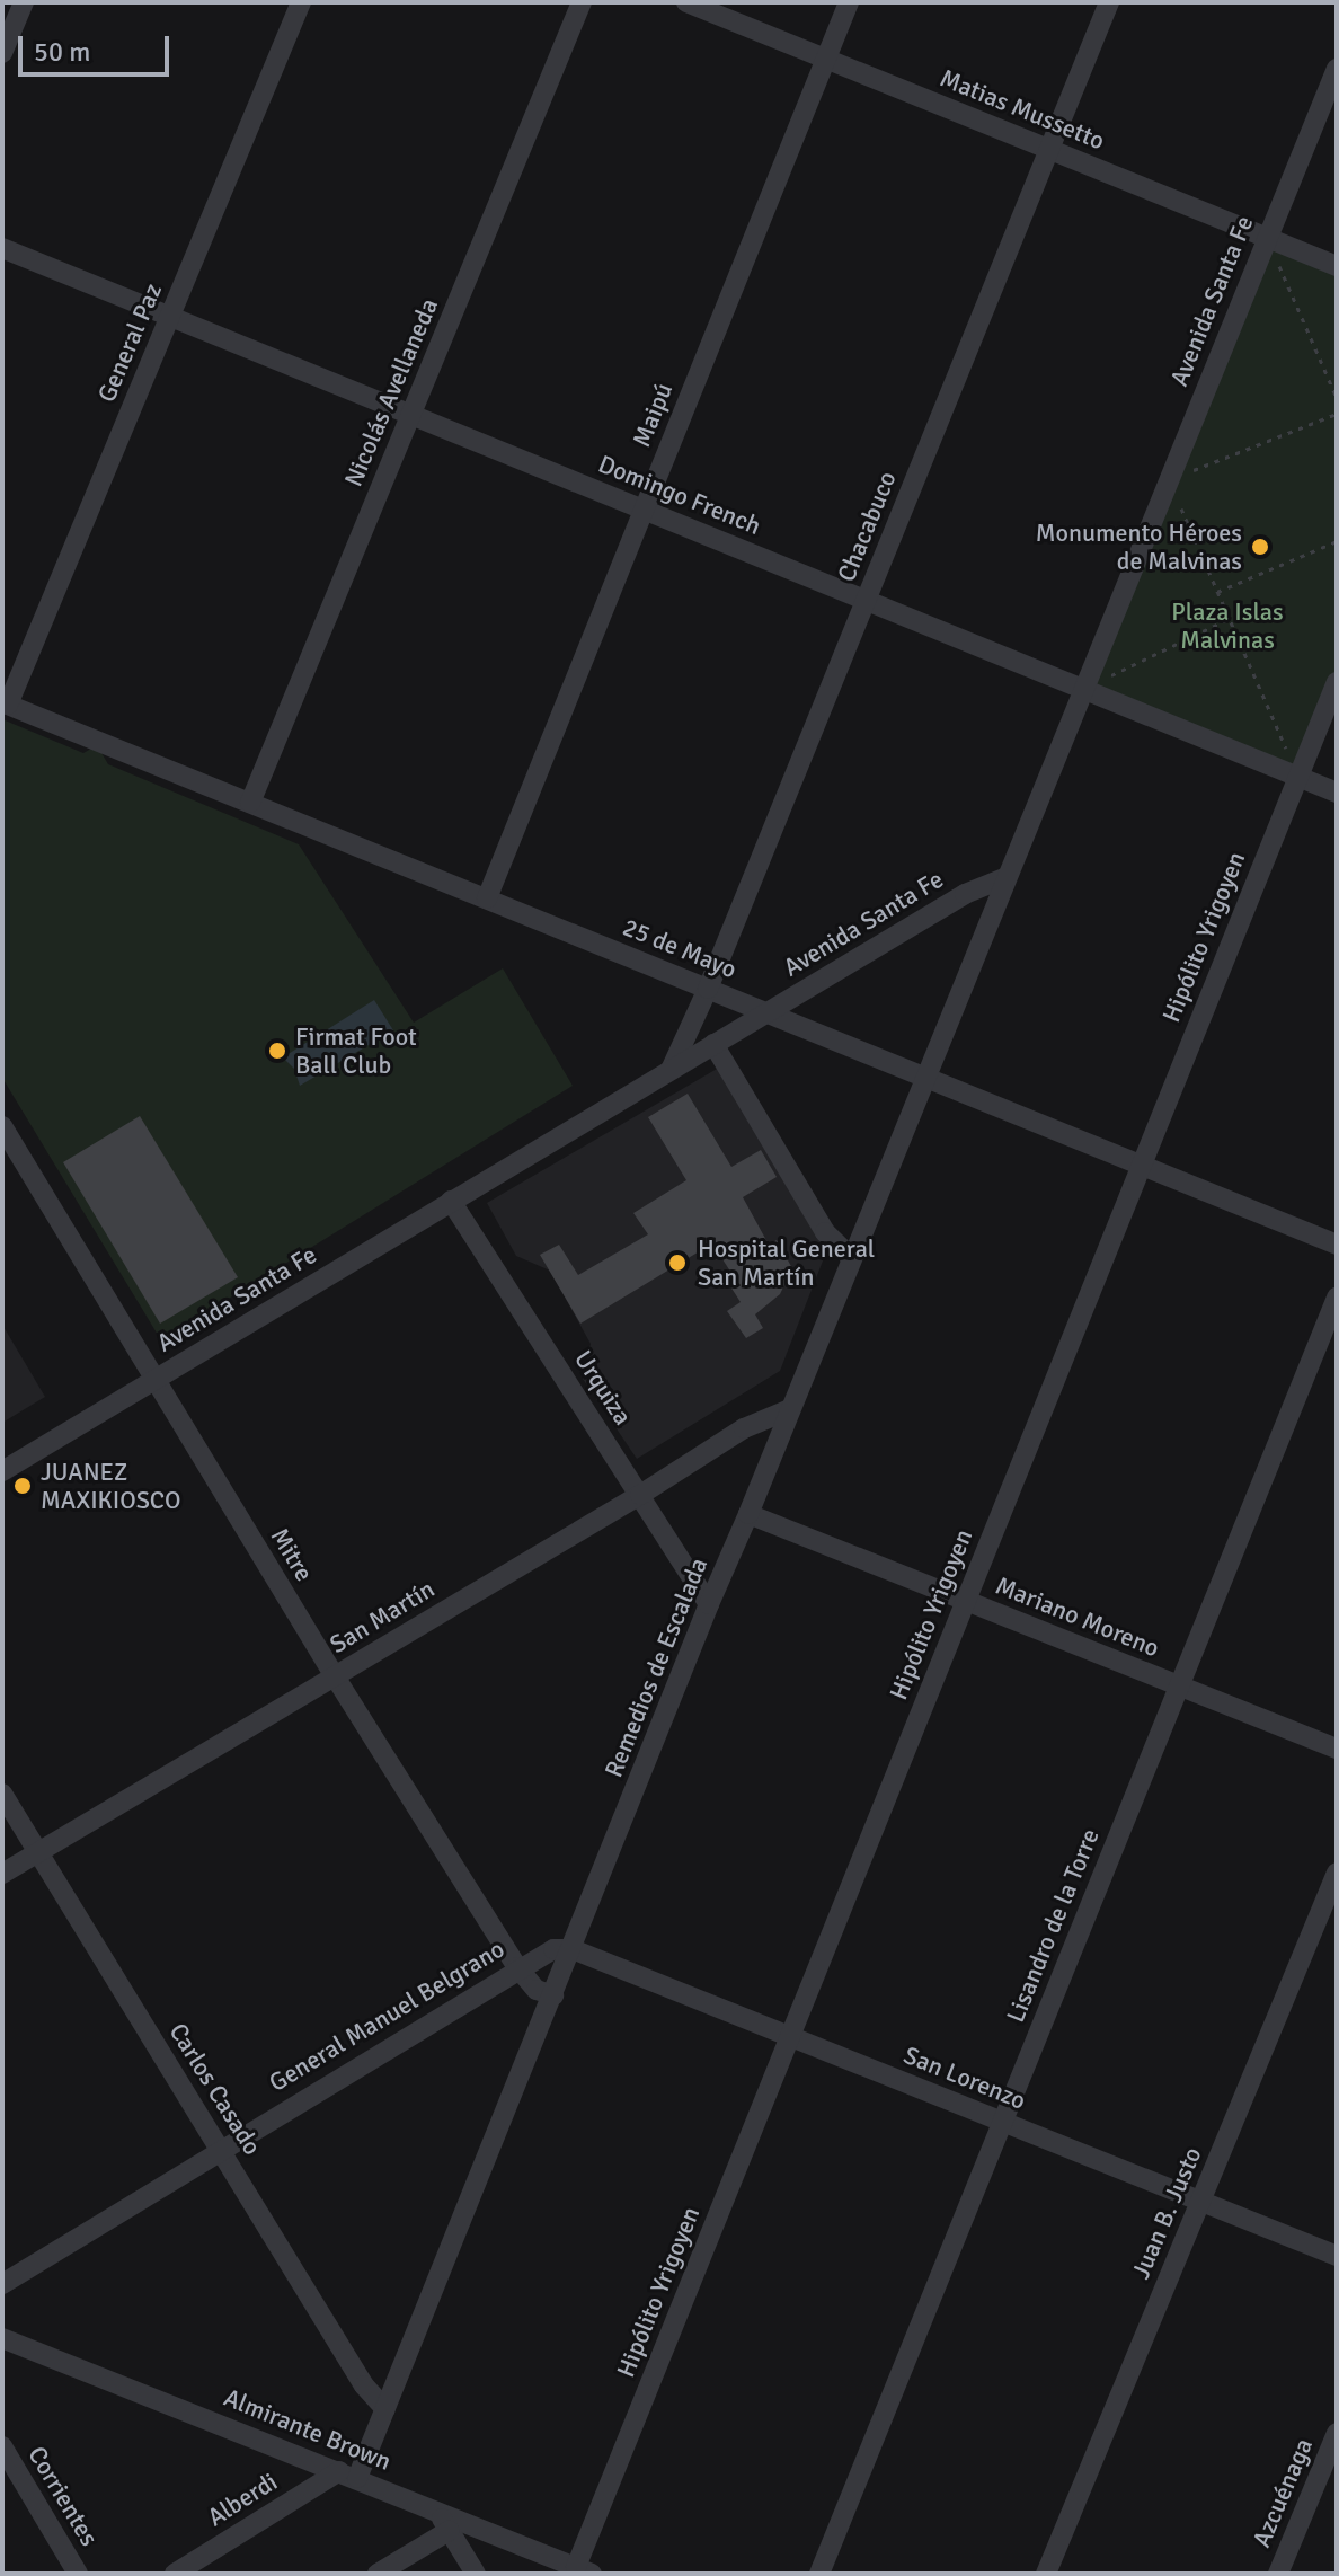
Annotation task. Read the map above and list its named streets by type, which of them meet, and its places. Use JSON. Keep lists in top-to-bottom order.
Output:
{
  "streets": {
    "street": [
      "Matias Mussetto",
      "Avenida Santa Fe",
      "General Paz",
      "Nicolás Avellaneda",
      "Maipú",
      "Domingo French",
      "Chacabuco",
      "Hipólito Yrigoyen",
      "25 de Mayo",
      "Urquiza",
      "Mitre",
      "San Martín",
      "Mariano Moreno",
      "Remedios de Escalada",
      "Lisandro de la Torre",
      "General Manuel Belgrano",
      "San Lorenzo",
      "Carlos Casado",
      "Juan B. Justo",
      "Almirante Brown",
      "Azcuénaga",
      "Corrientes",
      "Alberdi"
    ]
  },
  "crossings": [
    ["Matias Mussetto", "Avenida Santa Fe"],
    ["Matias Mussetto", "Maipú"],
    ["Matias Mussetto", "Chacabuco"],
    ["Avenida Santa Fe", "Domingo French"],
    ["Avenida Santa Fe", "Chacabuco"],
    ["Avenida Santa Fe", "25 de Mayo"],
    ["Avenida Santa Fe", "Urquiza"],
    ["Avenida Santa Fe", "Mitre"],
    ["Avenida Santa Fe", "Remedios de Escalada"],
    ["General Paz", "Domingo French"],
    ["General Paz", "25 de Mayo"],
    ["Nicolás Avellaneda", "Domingo French"],
    ["Nicolás Avellaneda", "25 de Mayo"],
    ["Maipú", "Domingo French"],
    ["Maipú", "25 de Mayo"],
    ["Domingo French", "Chacabuco"],
    ["Domingo French", "Hipólito Yrigoyen"],
    ["Chacabuco", "25 de Mayo"],
    ["Hipólito Yrigoyen", "25 de Mayo"],
    ["Hipólito Yrigoyen", "Mariano Moreno"],
    ["Hipólito Yrigoyen", "San Lorenzo"],
    ["Hipólito Yrigoyen", "Almirante Brown"],
    ["25 de Mayo", "Remedios de Escalada"],
    ["Urquiza", "San Martín"],
    ["Urquiza", "Remedios de Escalada"],
    ["Mitre", "San Martín"],
    ["Mitre", "Remedios de Escalada"],
    ["Mitre", "General Manuel Belgrano"],
    ["San Martín", "Remedios de Escalada"],
    ["San Martín", "Carlos Casado"],
    ["Mariano Moreno", "Remedios de Escalada"],
    ["Mariano Moreno", "Lisandro de la Torre"],
    ["Remedios de Escalada", "General Manuel Belgrano"],
    ["Remedios de Escalada", "San Lorenzo"],
    ["Remedios de Escalada", "Carlos Casado"],
    ["Remedios de Escalada", "Almirante Brown"],
    ["Remedios de Escalada", "Alberdi"],
    ["Lisandro de la Torre", "San Lorenzo"],
    ["General Manuel Belgrano", "San Lorenzo"],
    ["General Manuel Belgrano", "Carlos Casado"],
    ["San Lorenzo", "Juan B. Justo"],
    ["Almirante Brown", "Alberdi"]
  ],
  "parks": ["Plaza Islas Malvinas"],
  "places": [
    "Monumento Héroes de Malvinas",
    "Firmat Foot Ball Club",
    "Hospital General San Martín",
    "JUANEZ MAXIKIOSCO"
  ],
  "scale_bar": "50 m"
}
